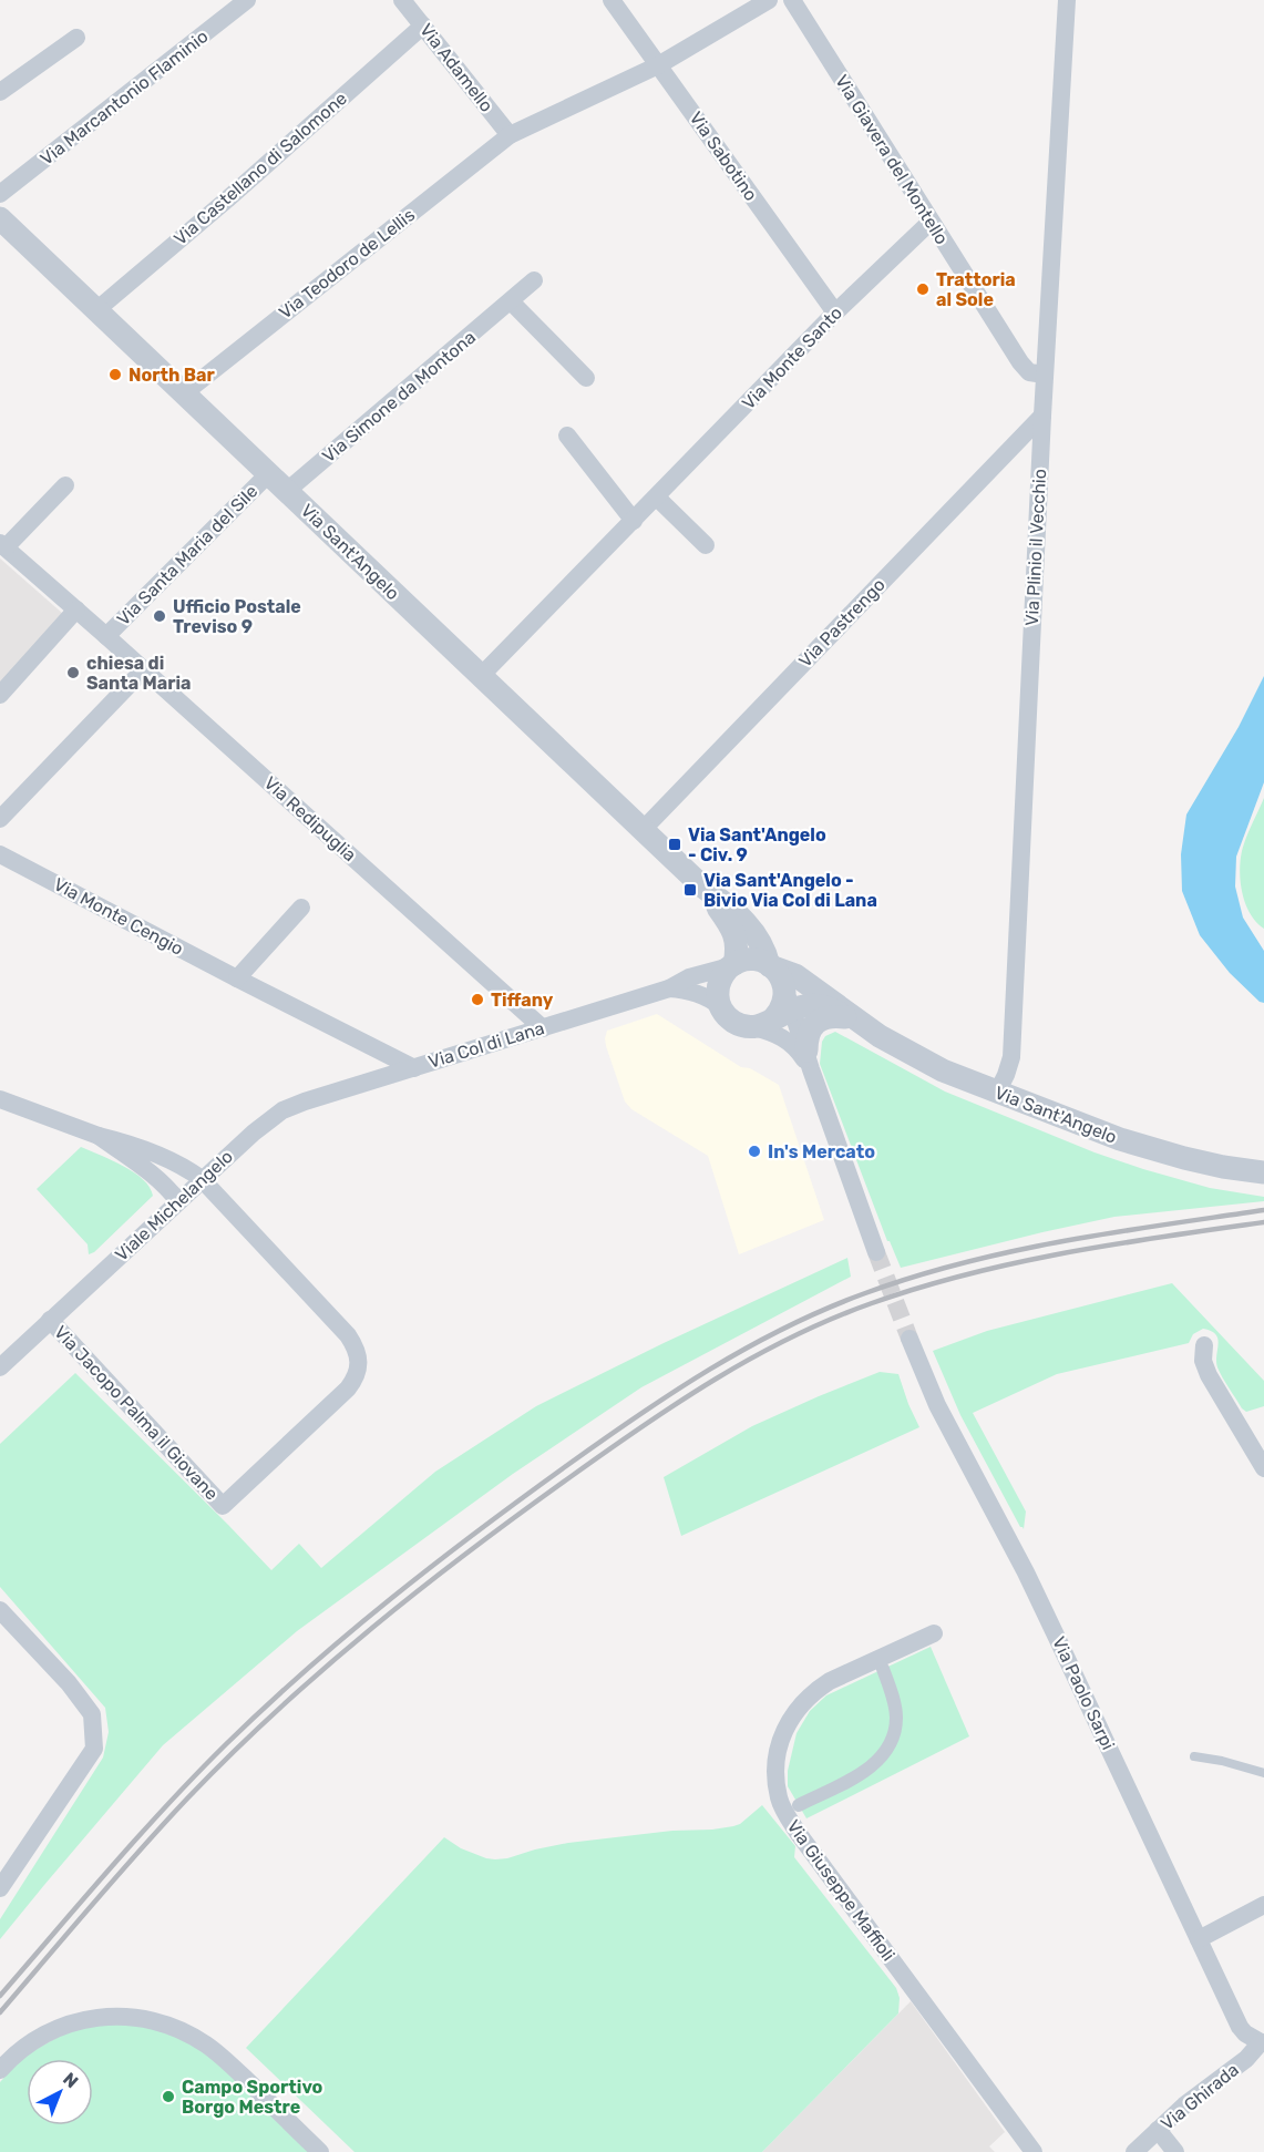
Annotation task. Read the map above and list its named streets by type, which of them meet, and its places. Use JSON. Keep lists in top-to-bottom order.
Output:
{
  "streets": {
    "street": [
      "Via Adamello",
      "Via Marcantonio Flaminio",
      "Via Sabotino",
      "Via Giavera del Montello",
      "Via Castellano di Salomone",
      "Via Teodoro de Lellis",
      "Via Monte Santo",
      "Via Simone da Montona",
      "Via Plinio il Vecchio",
      "Via Sant'Angelo",
      "Via Santa Maria del Sile",
      "Via Pastrengo",
      "Via Redipuglia",
      "Via Monte Cengio",
      "Via Col di Lana",
      "Viale Michelangelo",
      "Via Jacopo Palma il Giovane",
      "Via Paolo Sarpi",
      "Via Giuseppe Maffioli",
      "Via Ghirada"
    ]
  },
  "crossings": [
    ["Via Adamello", "Via Castellano di Salomone"],
    ["Via Adamello", "Via Teodoro de Lellis"],
    ["Via Sabotino", "Via Monte Santo"],
    ["Via Giavera del Montello", "Via Monte Santo"],
    ["Via Giavera del Montello", "Via Plinio il Vecchio"],
    ["Via Castellano di Salomone", "Via Sant'Angelo"],
    ["Via Teodoro de Lellis", "Via Sant'Angelo"],
    ["Via Monte Santo", "Via Sant'Angelo"],
    ["Via Simone da Montona", "Via Sant'Angelo"],
    ["Via Plinio il Vecchio", "Via Sant'Angelo"],
    ["Via Plinio il Vecchio", "Via Pastrengo"],
    ["Via Sant'Angelo", "Via Santa Maria del Sile"],
    ["Via Sant'Angelo", "Via Pastrengo"],
    ["Via Sant'Angelo", "Via Col di Lana"],
    ["Via Santa Maria del Sile", "Via Redipuglia"],
    ["Via Redipuglia", "Via Col di Lana"],
    ["Via Monte Cengio", "Via Col di Lana"],
    ["Via Col di Lana", "Viale Michelangelo"],
    ["Viale Michelangelo", "Via Jacopo Palma il Giovane"],
    ["Via Paolo Sarpi", "Via Ghirada"]
  ],
  "places": {
    "other": [
      "Trattoria al Sole",
      "North Bar",
      "Ufficio Postale Treviso 9",
      "chiesa di Santa Maria",
      "Tiffany",
      "In's Mercato",
      "Campo Sportivo Borgo Mestre"
    ],
    "transit": ["Via Sant'Angelo - Civ. 9", "Via Sant'Angelo - Bivio Via Col di Lana"]
  },
  "north": "top right"
}
